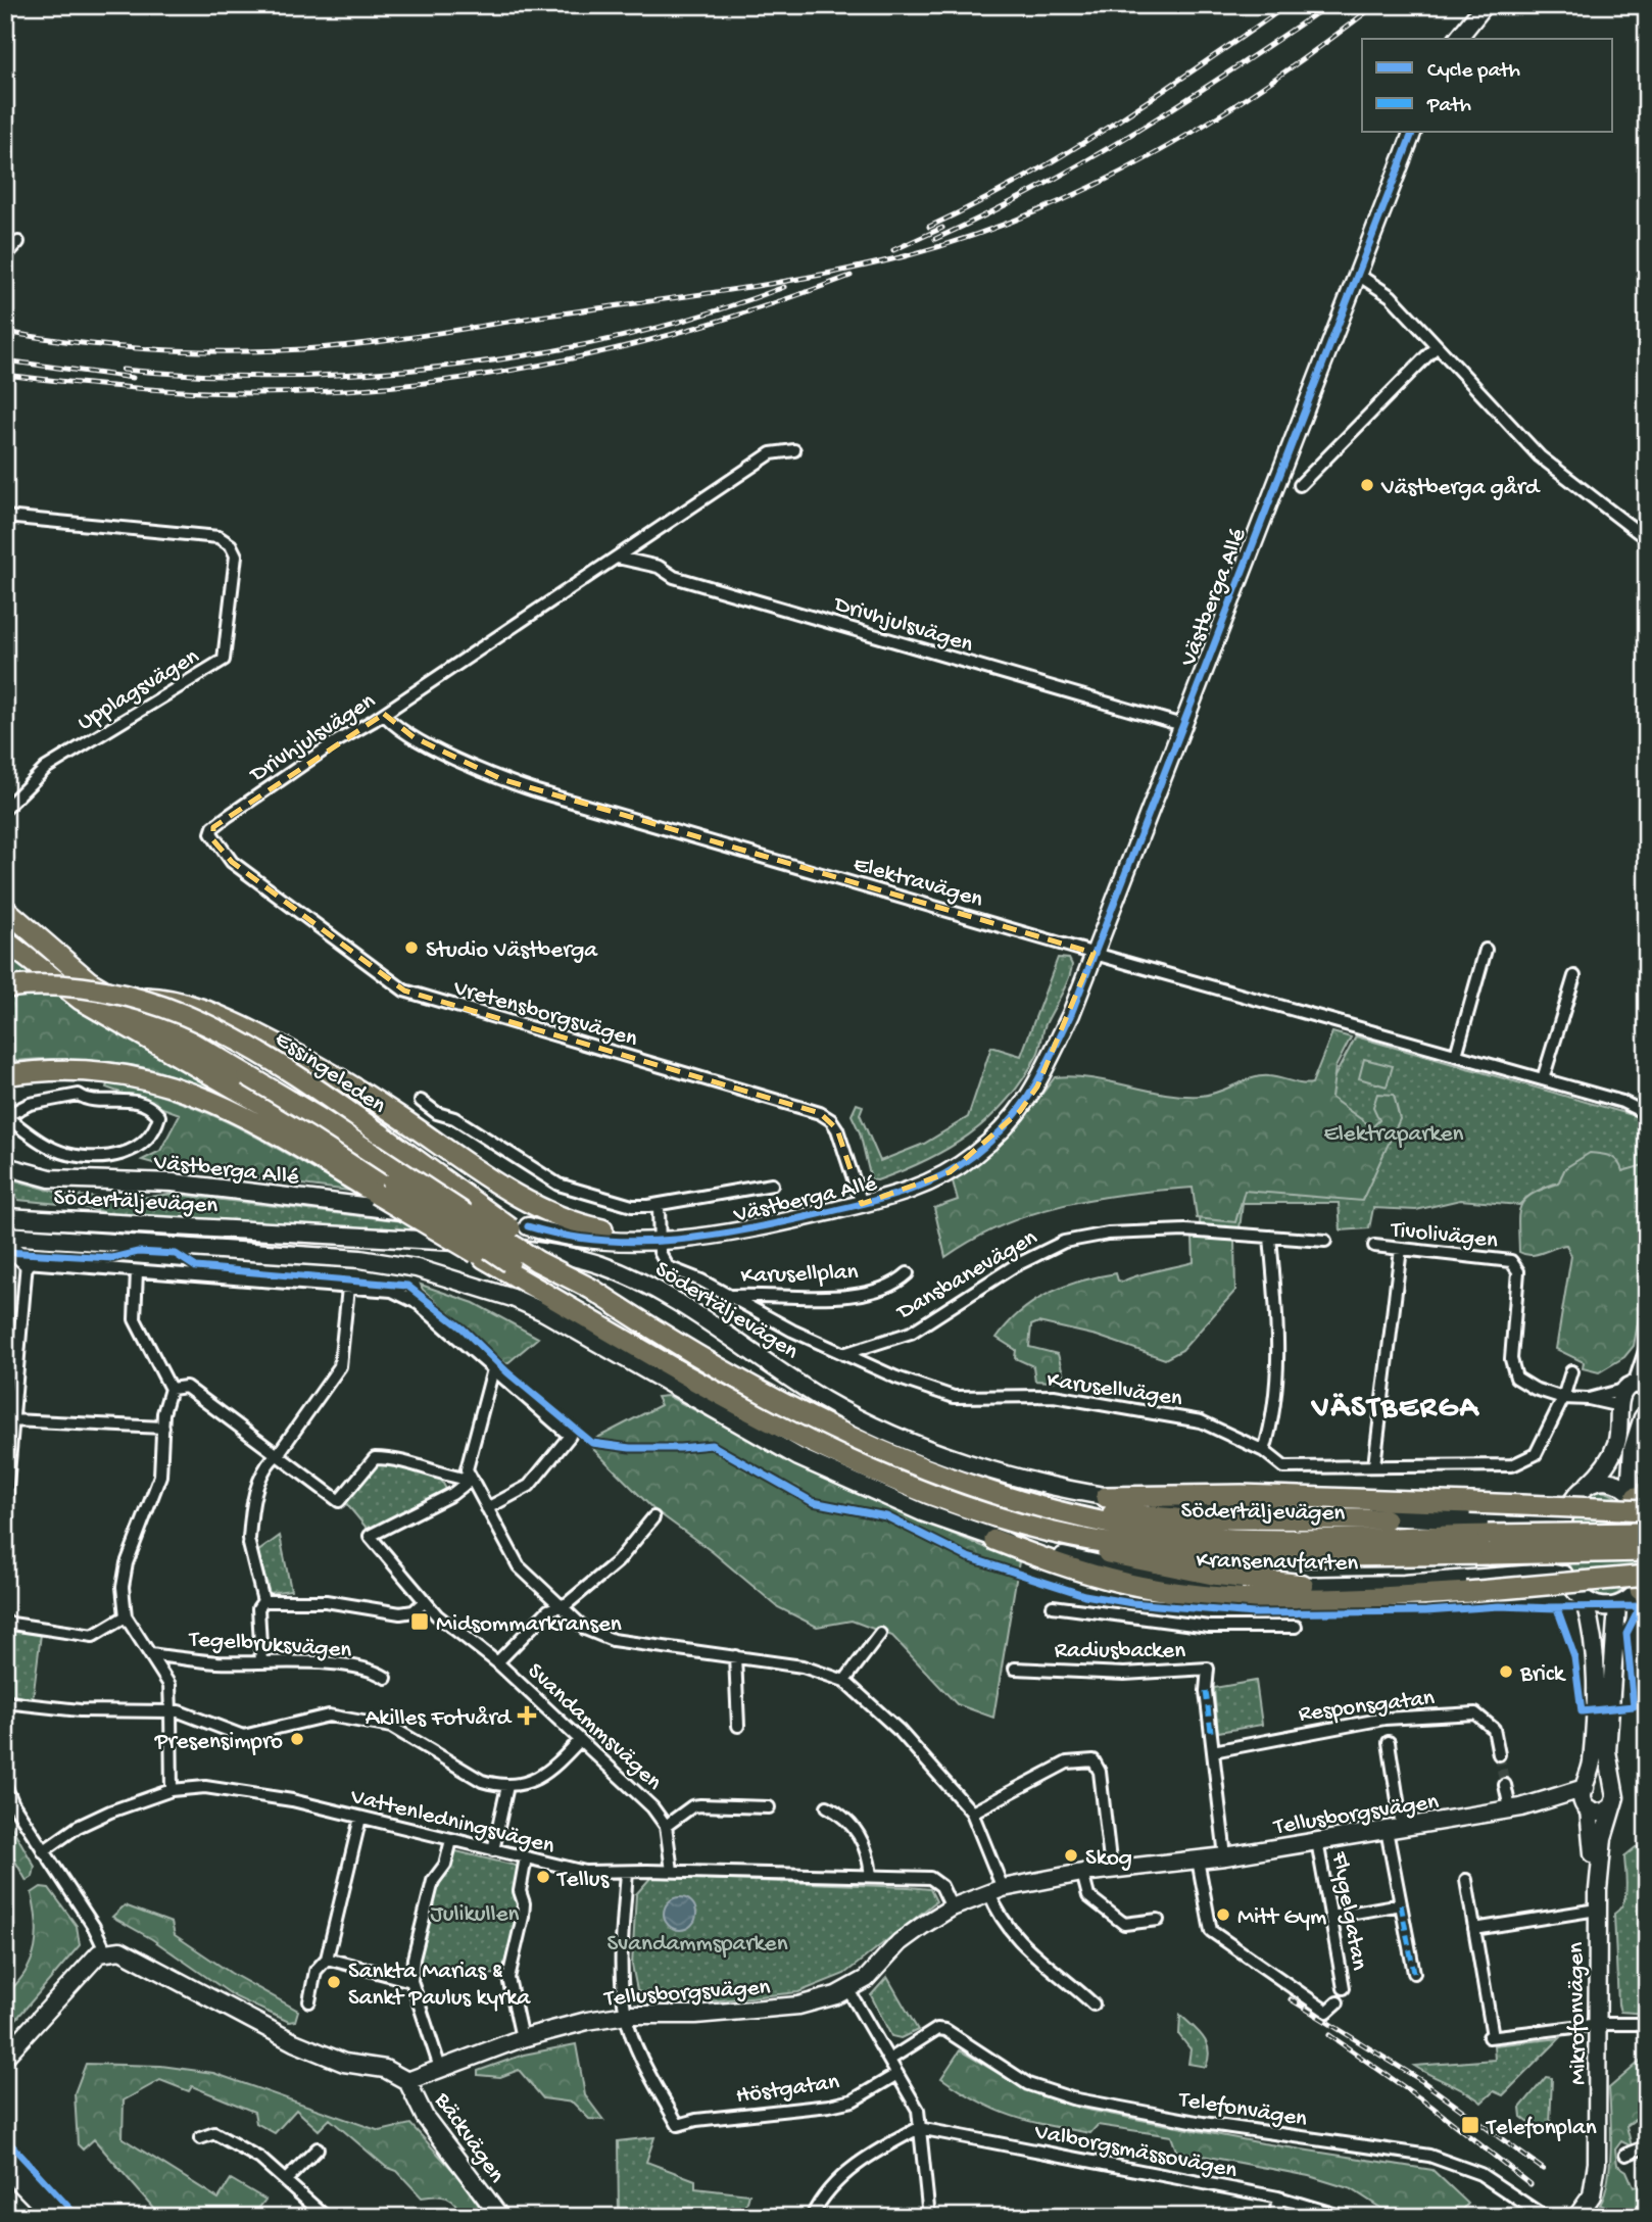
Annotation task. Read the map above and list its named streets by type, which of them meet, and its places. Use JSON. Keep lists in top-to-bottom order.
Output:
{
  "streets": {
    "highway": ["Essingeleden", "Södertäljevägen"],
    "street": [
      "Västberga Allé",
      "Drivhjulsvägen",
      "Upplagsvägen",
      "Elektravägen",
      "Vretensborgsvägen",
      "Tivolivägen",
      "Karusellplan",
      "Dansbanevägen",
      "Karusellvägen",
      "Kransenavfarten",
      "Tegelbruksvägen",
      "Radiusbacken",
      "Responsgatan",
      "Svandammsvägen",
      "Tellusborgsvägen",
      "Vattenledningsvägen",
      "Flygelgatan",
      "Mikrofonvägen",
      "Höstgatan",
      "Telefonvägen",
      "Bäckvägen",
      "Valborgsmässovägen"
    ]
  },
  "crossings": [
    ["Västberga Allé", "Drivhjulsvägen"],
    ["Västberga Allé", "Elektravägen"],
    ["Västberga Allé", "Vretensborgsvägen"],
    ["Västberga Allé", "Karusellvägen"],
    ["Drivhjulsvägen", "Elektravägen"],
    ["Drivhjulsvägen", "Vretensborgsvägen"],
    ["Essingeleden", "Södertäljevägen"],
    ["Södertäljevägen", "Kransenavfarten"],
    ["Tivolivägen", "Karusellvägen"],
    ["Karusellplan", "Karusellvägen"],
    ["Dansbanevägen", "Karusellvägen"],
    ["Tegelbruksvägen", "Vattenledningsvägen"],
    ["Radiusbacken", "Responsgatan"],
    ["Radiusbacken", "Tellusborgsvägen"],
    ["Tellusborgsvägen", "Vattenledningsvägen"],
    ["Tellusborgsvägen", "Flygelgatan"],
    ["Tellusborgsvägen", "Mikrofonvägen"],
    ["Tellusborgsvägen", "Höstgatan"],
    ["Tellusborgsvägen", "Bäckvägen"]
  ],
  "districts": ["VÄSTBERGA"],
  "parks": ["Elektraparken", "Julikullen", "Svandammsparken"],
  "places": {
    "other": [
      "Västberga gård",
      "Studio Västberga",
      "Brick",
      "Presensimpro",
      "Skog",
      "Tellus",
      "Mitt Gym",
      "Sankta Marias & Sankt Paulus kyrka"
    ],
    "transit": ["Midsommarkransen", "Telefonplan"],
    "health": ["Akilles Fotvård"]
  },
  "legend": ["Cycle path", "Path"]
}
